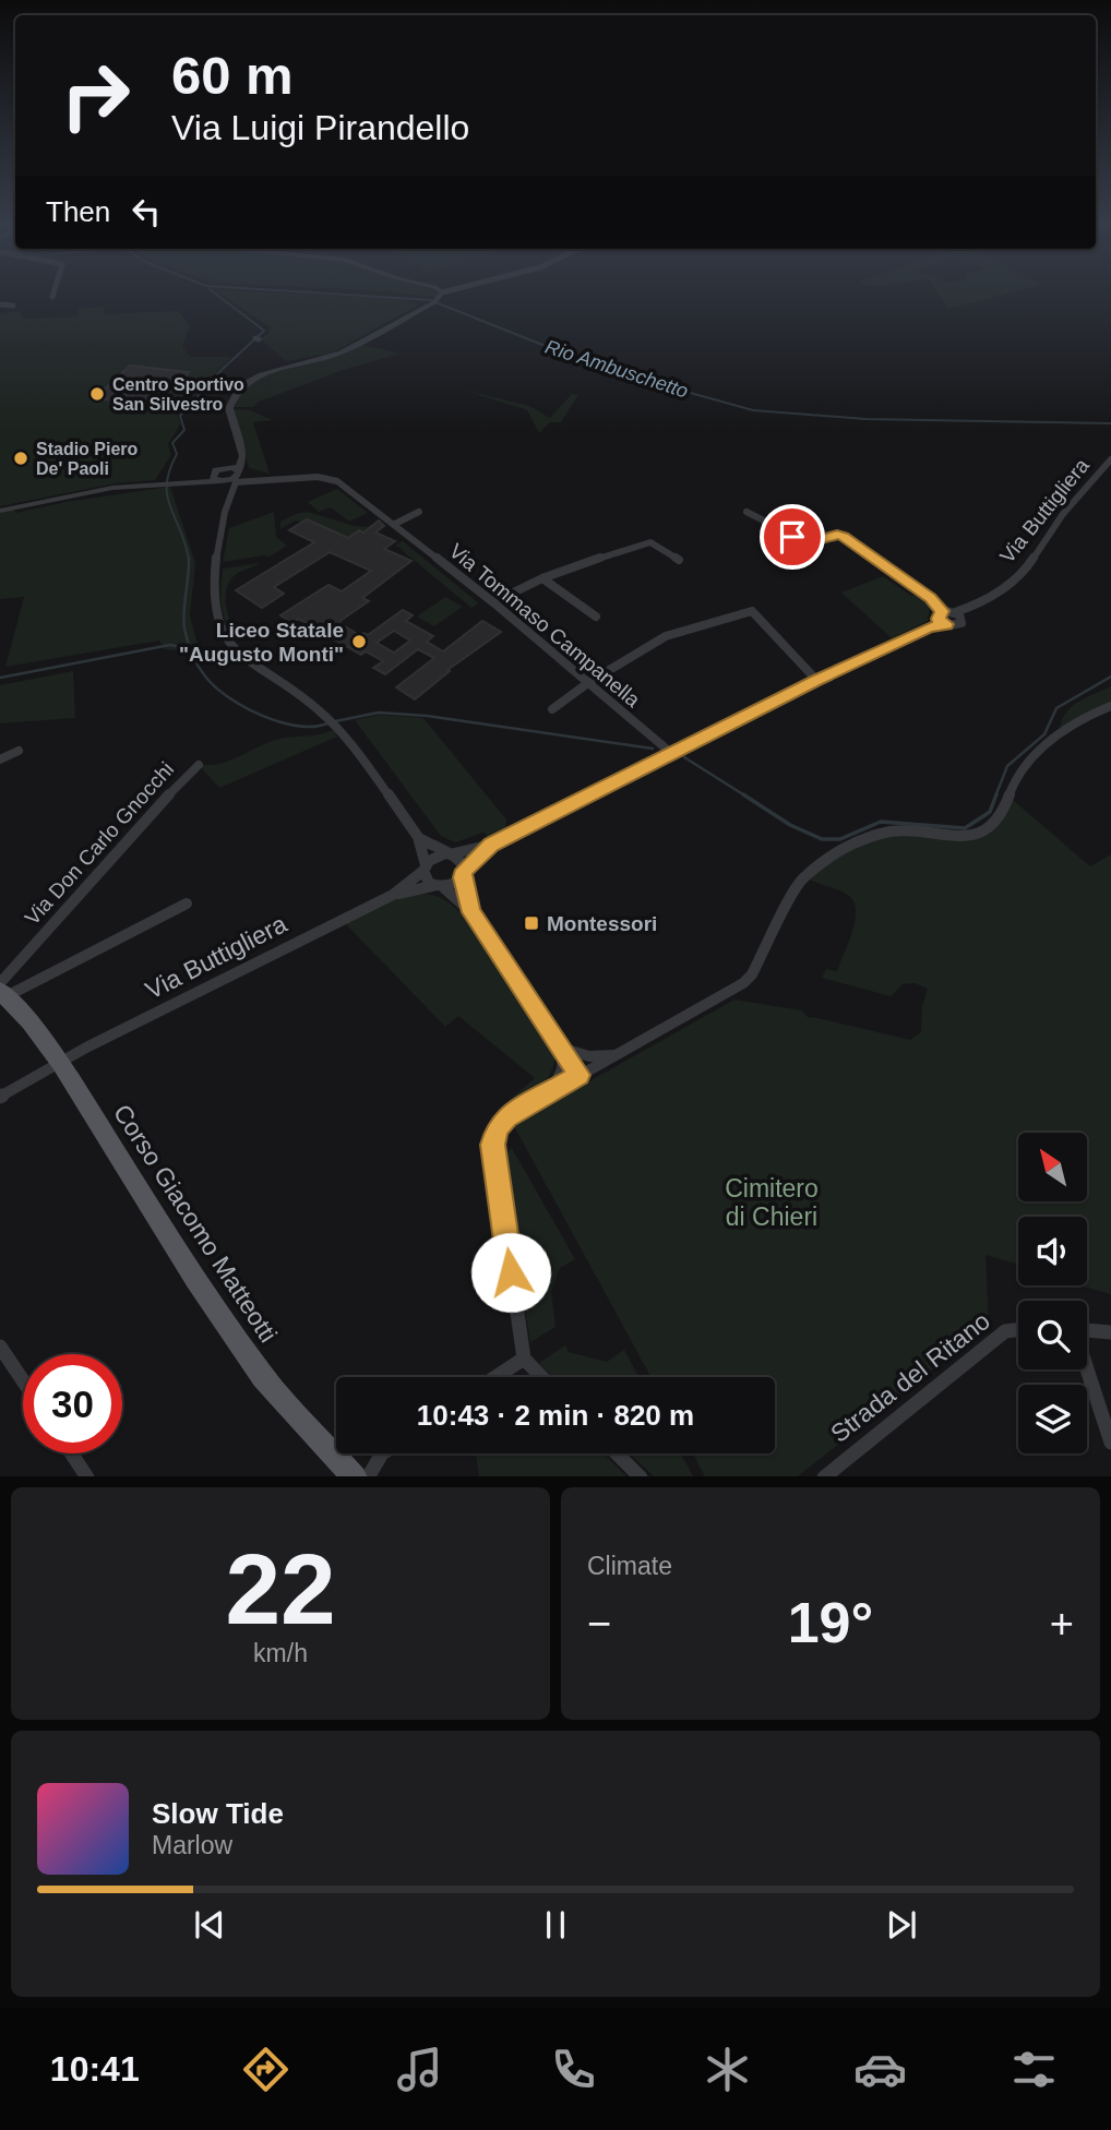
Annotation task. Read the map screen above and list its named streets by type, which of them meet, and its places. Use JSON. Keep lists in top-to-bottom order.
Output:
{
  "streets": {
    "main road": ["Corso Giacomo Matteotti"],
    "street": [
      "Via Buttigliera",
      "Via Tommaso Campanella",
      "Via Don Carlo Gnocchi",
      "Strada del Ritano"
    ]
  },
  "crossings": [
    ["Via Buttigliera", "Corso Giacomo Matteotti"],
    ["Via Don Carlo Gnocchi", "Corso Giacomo Matteotti"]
  ],
  "water": ["Rio Ambuschetto"],
  "parks": ["Cimitero di Chieri"],
  "places": {
    "other": ["Centro Sportivo San Silvestro", "Stadio Piero De' Paoli", "Liceo Statale \"Augusto Monti\""],
    "transit": ["Montessori"]
  },
  "north": "top left",
  "page": {
    "turn": ["60 m", "Via Luigi Pirandello"],
    "then": "Then",
    "limit": "30",
    "trip": "10:43 · 2 min · 820 m",
    "tile": [
      ["22", "km/h"],
      "Climate"
    ],
    "heat": ["−", "19°", "+"],
    "song": ["Slow Tide", "Marlow"],
    "tabs": "10:41"
  }
}
